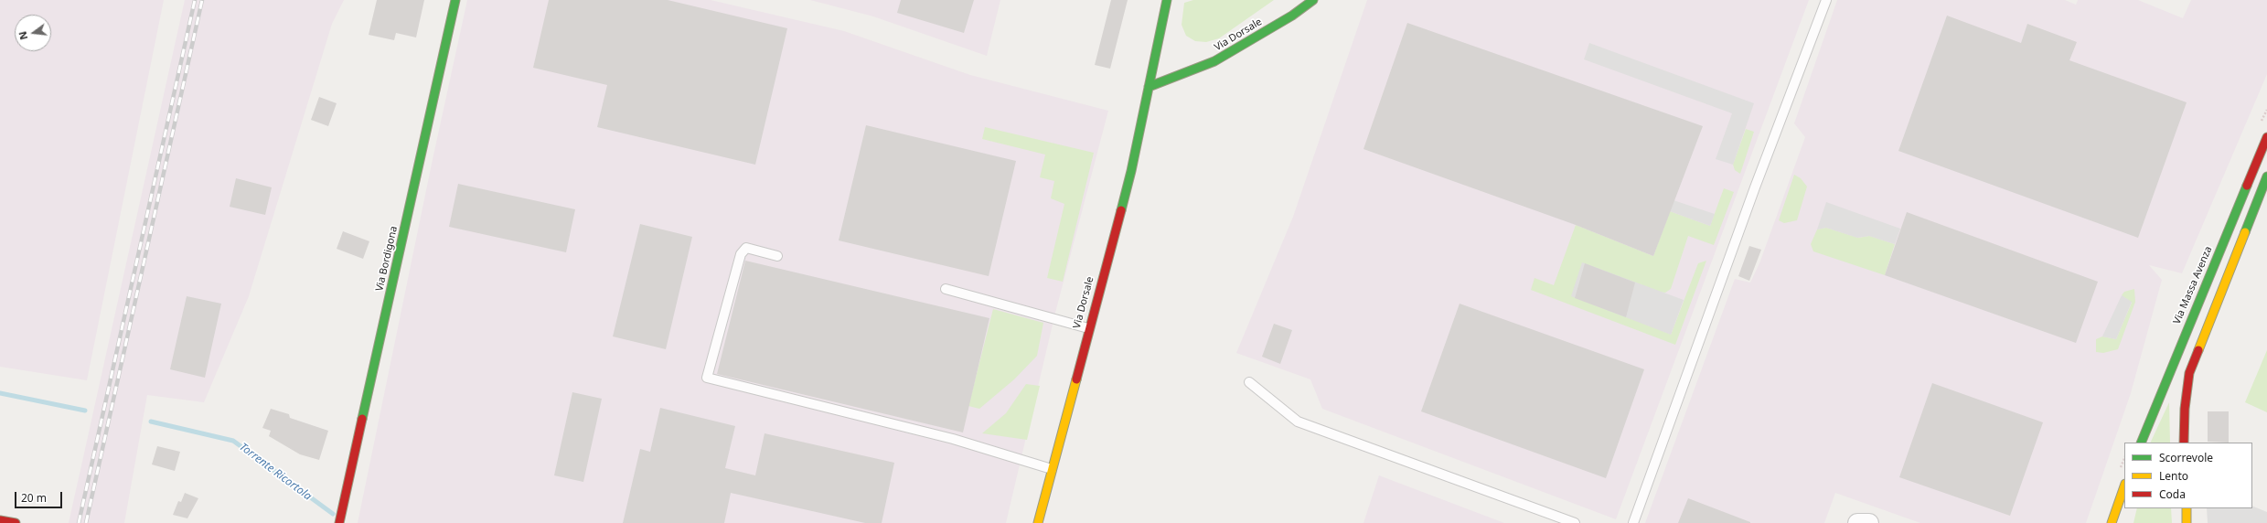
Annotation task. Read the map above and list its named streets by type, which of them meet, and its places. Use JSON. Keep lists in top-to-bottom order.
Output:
{
  "streets": {
    "street": ["Via Dorsale", "Via Bordigona", "Via Massa Avenza"]
  },
  "water": ["Torrente Ricortola"],
  "legend": ["Scorrevole", "Lento", "Coda"],
  "scale_bar": "20 m",
  "north": "left"
}
